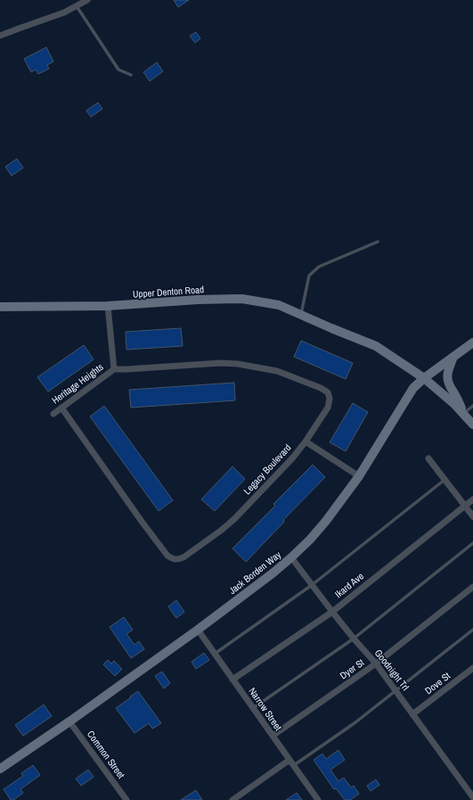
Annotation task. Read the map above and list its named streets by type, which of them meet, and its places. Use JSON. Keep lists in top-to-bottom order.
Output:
{
  "streets": {
    "street": [
      "Upper Denton Road",
      "Heritage Heights",
      "Legacy Boulevard",
      "Jack Borden Way",
      "Ikard Ave",
      "Dyer St",
      "Goodnight Trl",
      "Dove St",
      "Narrow Street",
      "Common Street"
    ]
  },
  "crossings": [
    ["Upper Denton Road", "Heritage Heights"],
    ["Upper Denton Road", "Jack Borden Way"],
    ["Heritage Heights", "Legacy Boulevard"],
    ["Jack Borden Way", "Goodnight Trl"],
    ["Jack Borden Way", "Narrow Street"],
    ["Jack Borden Way", "Common Street"],
    ["Ikard Ave", "Goodnight Trl"],
    ["Ikard Ave", "Narrow Street"],
    ["Dyer St", "Goodnight Trl"],
    ["Dyer St", "Narrow Street"],
    ["Goodnight Trl", "Dove St"]
  ]
}
